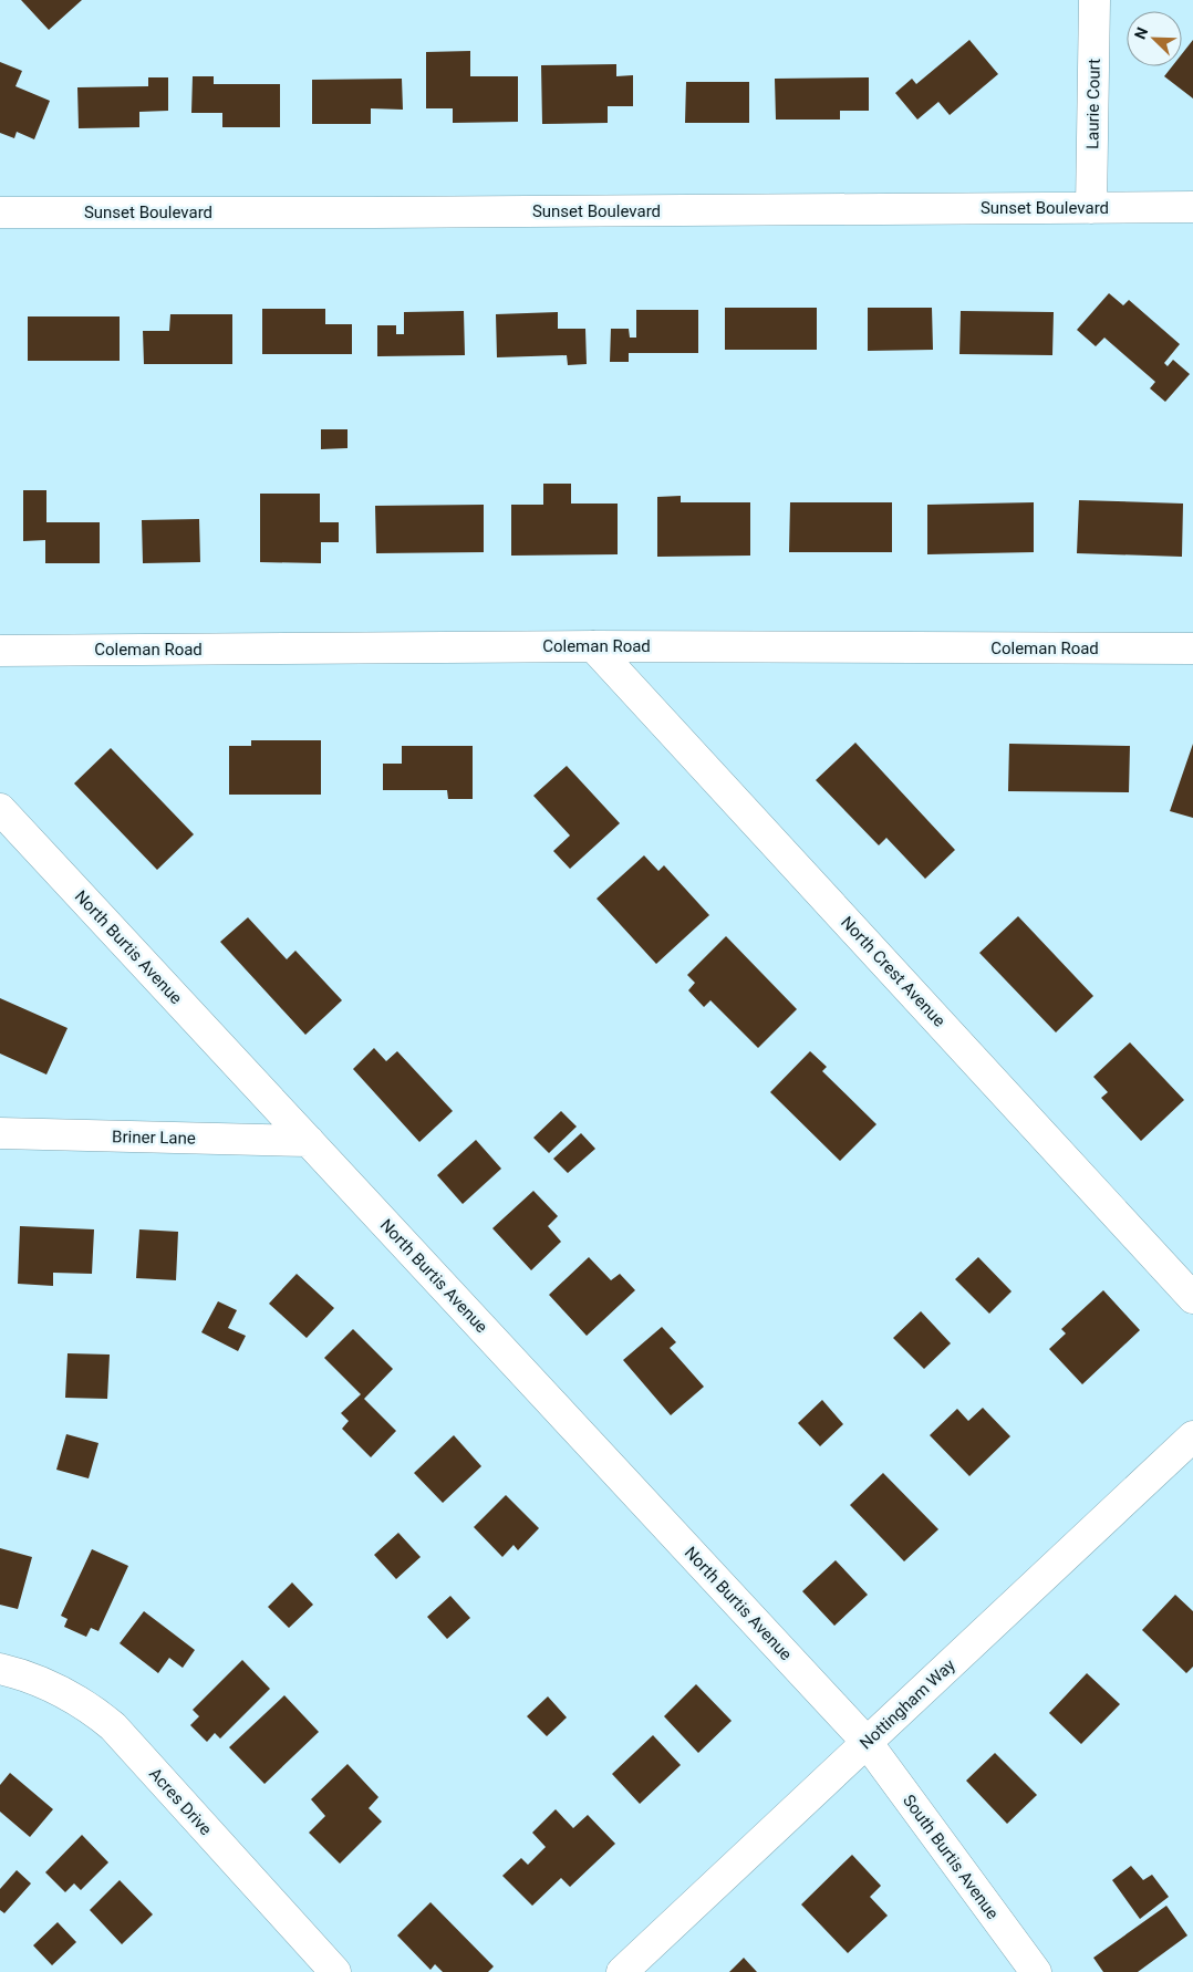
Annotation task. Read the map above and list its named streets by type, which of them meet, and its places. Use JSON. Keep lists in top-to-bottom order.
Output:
{
  "streets": {
    "street": [
      "Laurie Court",
      "Sunset Boulevard",
      "Coleman Road",
      "North Burtis Avenue",
      "North Crest Avenue",
      "Briner Lane",
      "Nottingham Way",
      "Acres Drive",
      "South Burtis Avenue"
    ]
  },
  "crossings": [
    ["Laurie Court", "Sunset Boulevard"],
    ["Coleman Road", "North Crest Avenue"],
    ["North Burtis Avenue", "Briner Lane"],
    ["North Burtis Avenue", "Nottingham Way"],
    ["North Burtis Avenue", "South Burtis Avenue"],
    ["Nottingham Way", "South Burtis Avenue"]
  ],
  "north": "top left"
}
